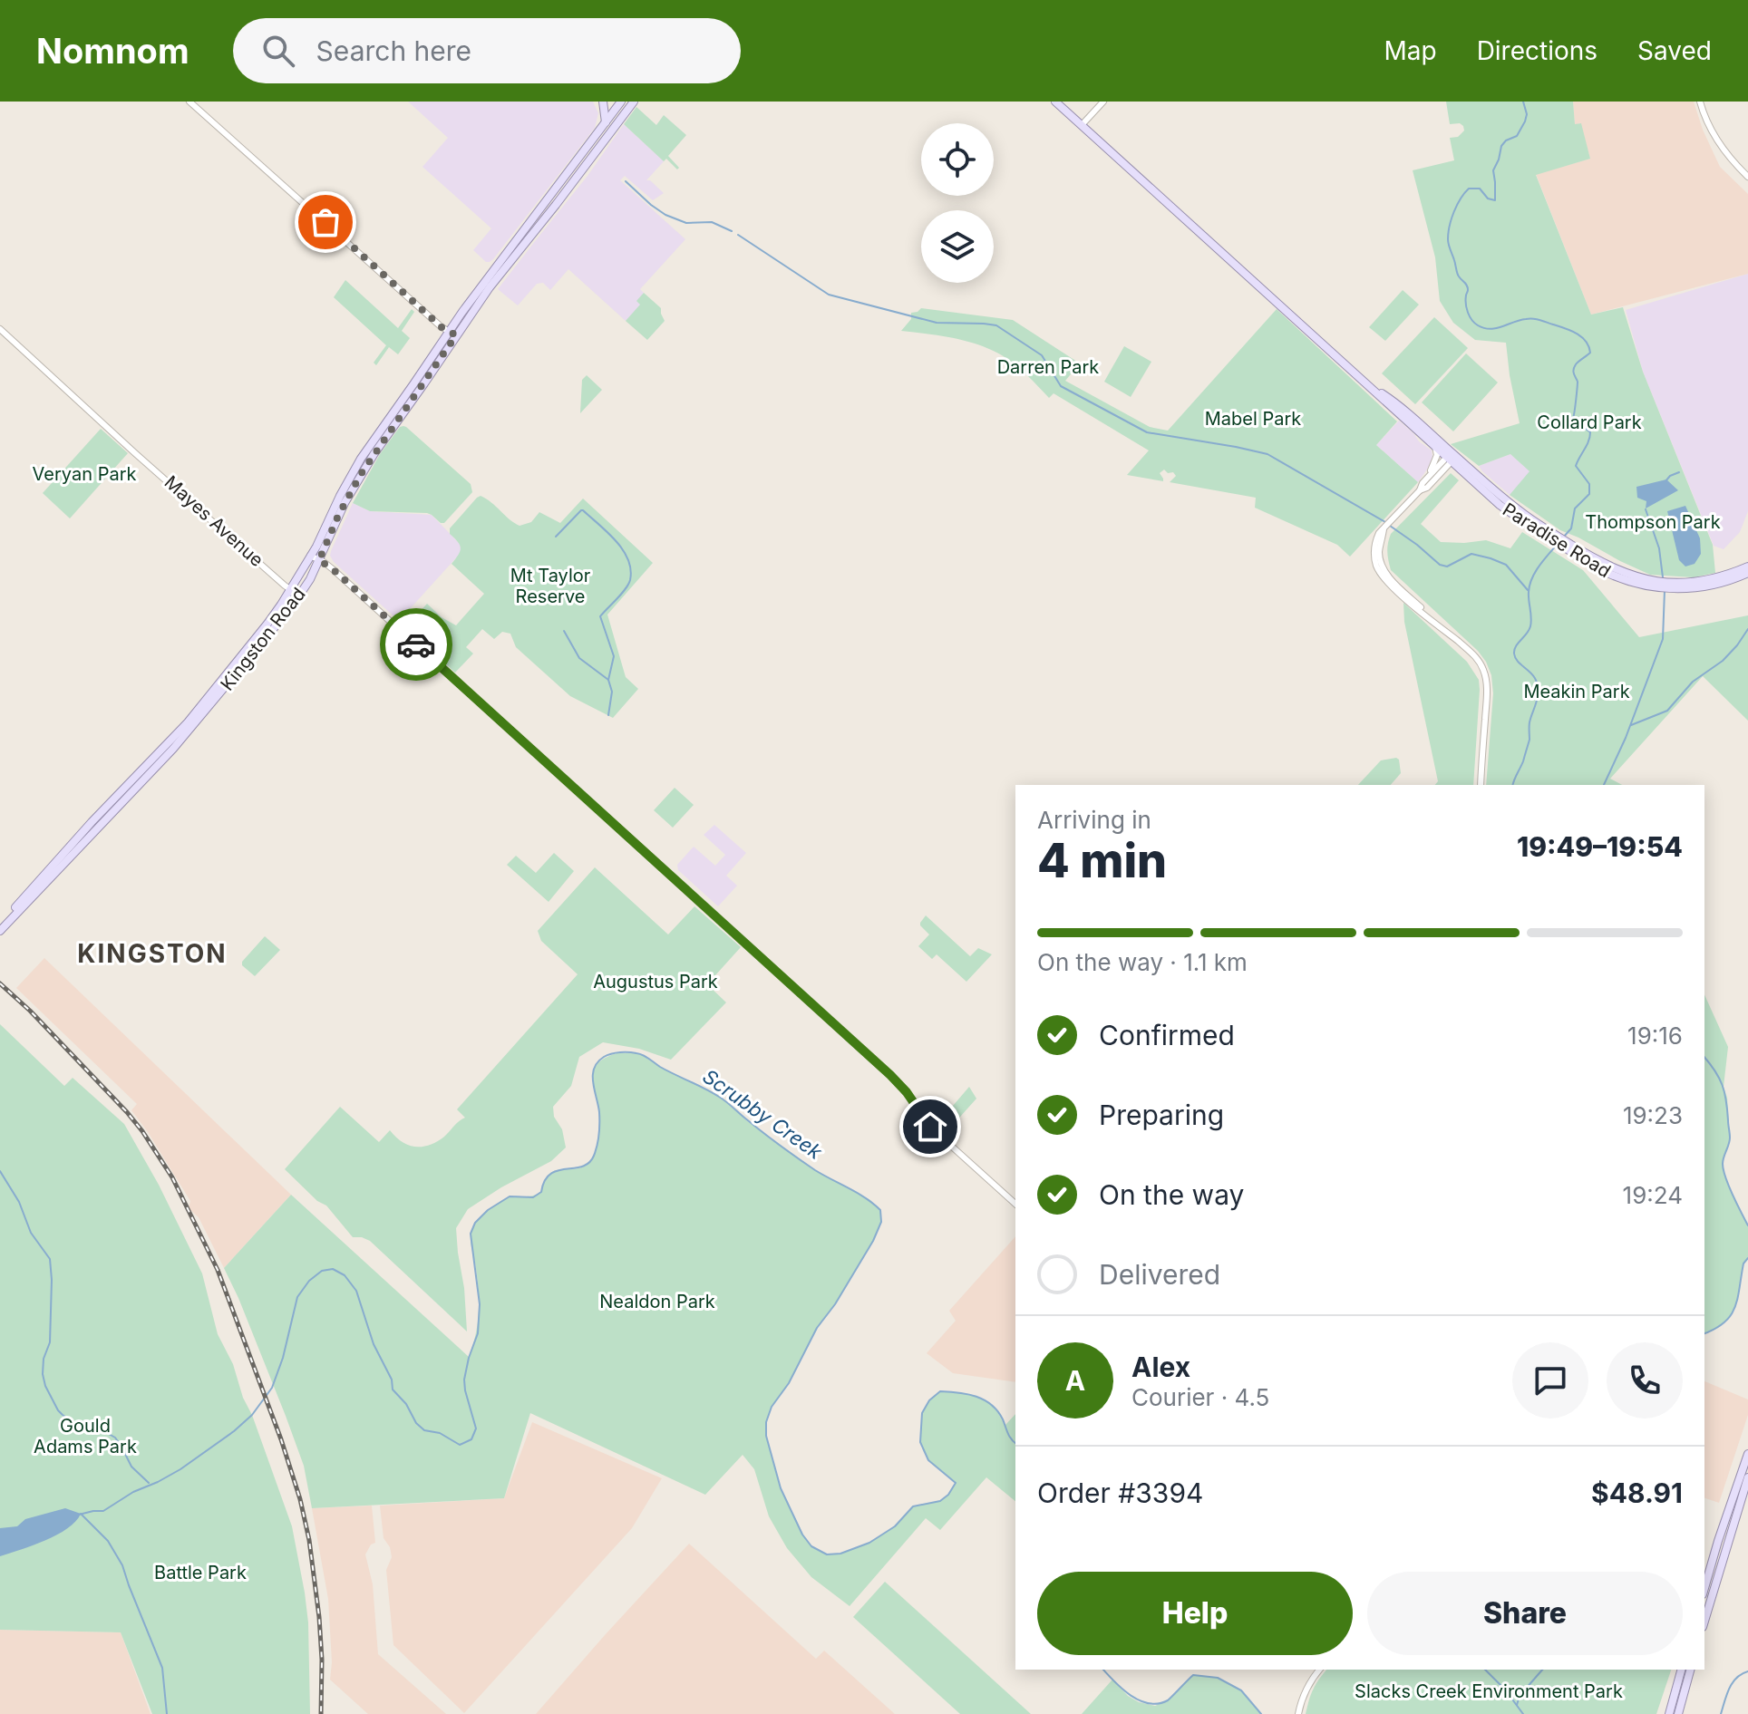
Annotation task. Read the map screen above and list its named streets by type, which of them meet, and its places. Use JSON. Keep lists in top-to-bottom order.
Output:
{
  "streets": {
    "main road": ["Paradise Road", "Kingston Road"],
    "street": ["Mayes Avenue"]
  },
  "crossings": [
    ["Mayes Avenue", "Kingston Road"]
  ],
  "districts": ["KINGSTON"],
  "water": ["Scrubby Creek"],
  "parks": [
    "Darren Park",
    "Mabel Park",
    "Collard Park",
    "Veryan Park",
    "Thompson Park",
    "Mt Taylor Reserve",
    "Meakin Park",
    "Augustus Park",
    "Nealdon Park",
    "Gould Adams Park",
    "Battle Park",
    "Slacks Creek Environment Park"
  ],
  "page": {
    "header": "Nomnom",
    "search": "Search here",
    "nav": ["Map", "Directions", "Saved"],
    "heading": ["4 min", "Arriving in", "19:49–19:54"],
    "panel": [
      "Alex",
      "Courier · 4.5",
      "Order #3394",
      "$48.91"
    ],
    "bar": "On the way · 1.1 km",
    "list": [
      ["Confirmed", "19:16"],
      ["Preparing", "19:23"],
      ["On the way", "19:24"],
      "Delivered"
    ],
    "round": "A",
    "buttons": ["Help", "Share"]
  }
}
